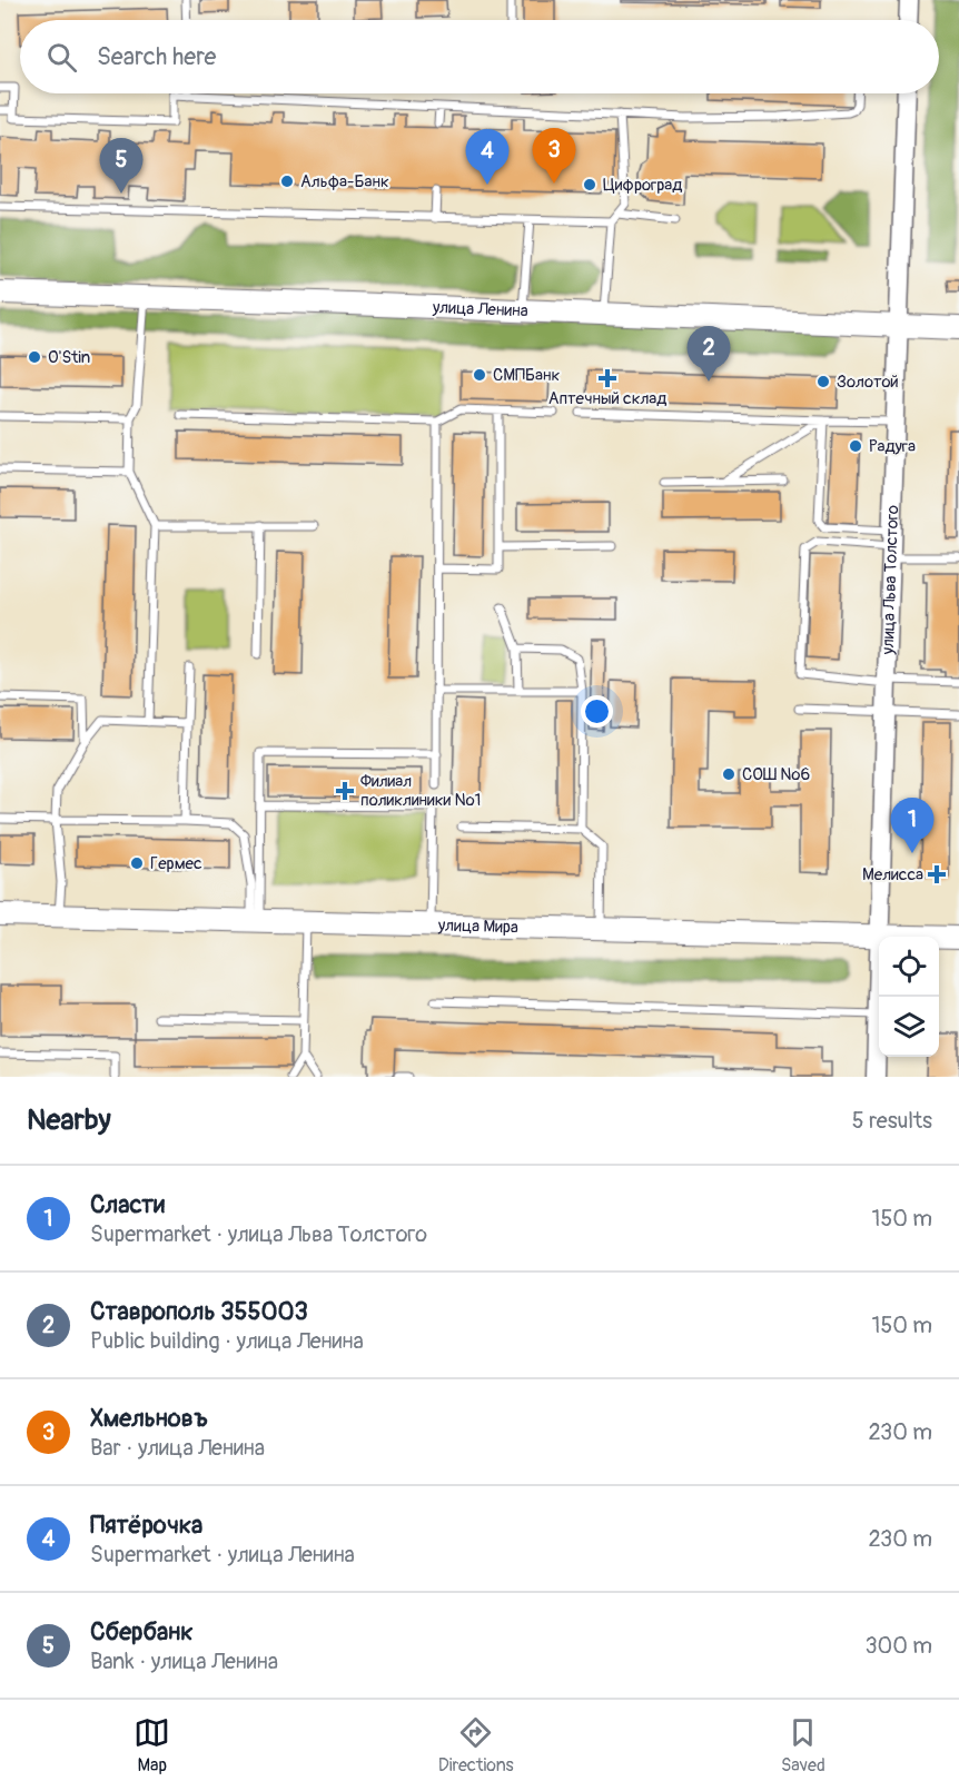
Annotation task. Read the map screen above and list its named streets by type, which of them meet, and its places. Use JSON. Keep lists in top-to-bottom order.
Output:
{
  "streets": {
    "main road": ["улица Ленина", "улица Мира"],
    "street": ["улица Льва Толстого"]
  },
  "crossings": [
    ["улица Ленина", "улица Льва Толстого"],
    ["улица Льва Толстого", "улица Мира"]
  ],
  "places": {
    "other": [
      "Альфа-Банк",
      "Цифроград",
      "O'Stin",
      "СМПБанк",
      "Золотой",
      "Радуга",
      "СОШ №6",
      "Гермес"
    ],
    "health": ["Аптечный склад", "Филиал поликлиники №1", "Мелисса"]
  },
  "page": {
    "search": "Search here",
    "pins": [
      "3",
      "4",
      "5",
      "2",
      "1"
    ],
    "heading": ["Nearby", "5 results"],
    "list": [
      {
        "mark": "1",
        "name": "Сласти",
        "note": "Supermarket · улица Льва Толстого",
        "value": "150 m"
      },
      {
        "mark": "2",
        "name": "Ставрополь 355003",
        "note": "Public building · улица Ленина",
        "value": "150 m"
      },
      {
        "mark": "3",
        "name": "Хмельновъ",
        "note": "Bar · улица Ленина",
        "value": "230 m"
      },
      {
        "mark": "4",
        "name": "Пятёрочка",
        "note": "Supermarket · улица Ленина",
        "value": "230 m"
      },
      {
        "mark": "5",
        "name": "Сбербанк",
        "note": "Bank · улица Ленина",
        "value": "300 m"
      }
    ],
    "nav": ["Map", "Directions", "Saved"]
  }
}
